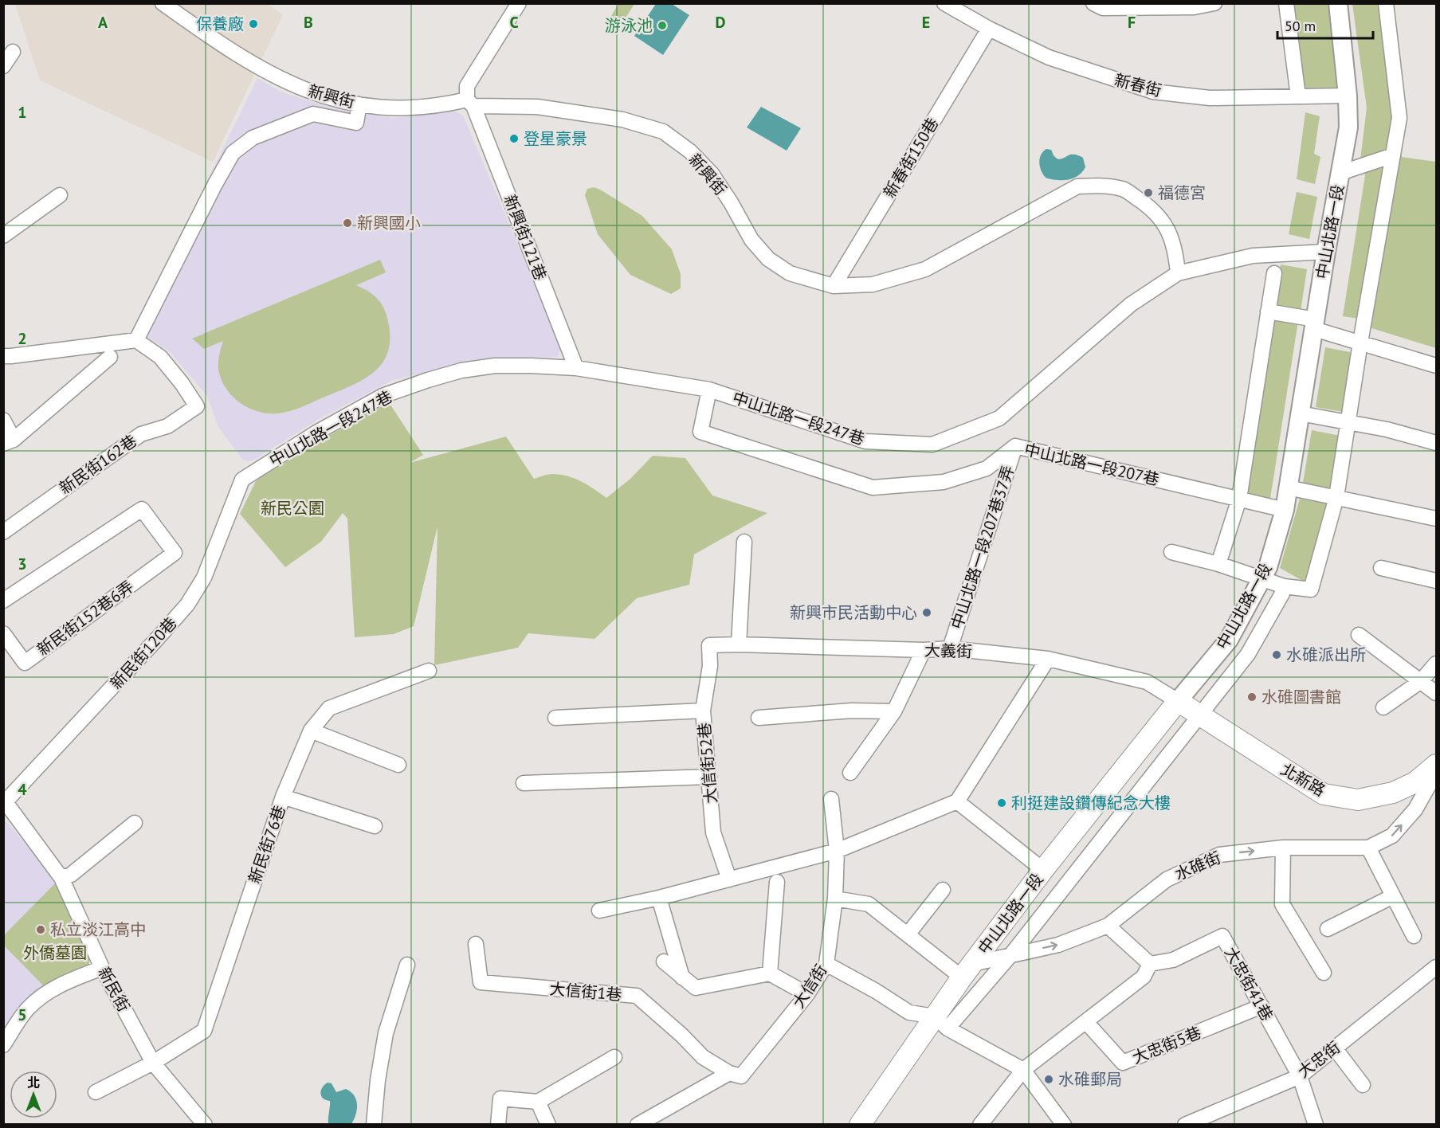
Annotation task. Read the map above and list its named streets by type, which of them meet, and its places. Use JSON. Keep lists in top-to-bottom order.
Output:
{
  "streets": {
    "main road": ["中山北路一段", "北新路"],
    "street": [
      "新春街",
      "新興街",
      "新春街150巷",
      "新興街121巷",
      "中山北路一段247巷",
      "新民街162巷",
      "中山北路一段207巷",
      "中山北路一段207巷37弄",
      "新民街152巷6弄",
      "大義街",
      "新民街120巷",
      "大信街52巷",
      "新民街76巷",
      "水碓街",
      "大忠街41巷",
      "大信街",
      "新民街",
      "大信街1巷",
      "大忠街5巷",
      "大忠街"
    ]
  },
  "crossings": [
    ["新春街", "新春街150巷"],
    ["新春街", "中山北路一段"],
    ["新興街", "新春街150巷"],
    ["新興街", "新興街121巷"],
    ["新興街", "中山北路一段247巷"],
    ["中山北路一段", "中山北路一段247巷"],
    ["中山北路一段", "中山北路一段207巷"],
    ["中山北路一段", "大義街"],
    ["中山北路一段", "北新路"],
    ["中山北路一段", "水碓街"],
    ["新興街121巷", "中山北路一段247巷"],
    ["中山北路一段247巷", "中山北路一段207巷"],
    ["中山北路一段247巷", "新民街120巷"],
    ["中山北路一段207巷", "中山北路一段207巷37弄"],
    ["中山北路一段207巷37弄", "大義街"],
    ["大義街", "大信街52巷"],
    ["大義街", "北新路"],
    ["新民街120巷", "新民街"],
    ["新民街76巷", "新民街"],
    ["大忠街41巷", "大忠街5巷"],
    ["大忠街41巷", "大忠街"],
    ["大信街", "大信街1巷"]
  ],
  "parks": ["新民公園", "外僑墓園"],
  "places": [
    "保養廠",
    "游泳池",
    "登星豪景",
    "福德宮",
    "新興國小",
    "新興市民活動中心",
    "水碓派出所",
    "水碓圖書館",
    "利挺建設鑽傳紀念大樓",
    "私立淡江高中",
    "水碓郵局"
  ],
  "scale_bar": "50 m",
  "north": "top",
  "grid": {
    "columns": [
      "A",
      "B",
      "C",
      "D",
      "E",
      "F"
    ],
    "rows": [
      "1",
      "2",
      "3",
      "4",
      "5"
    ]
  }
}
